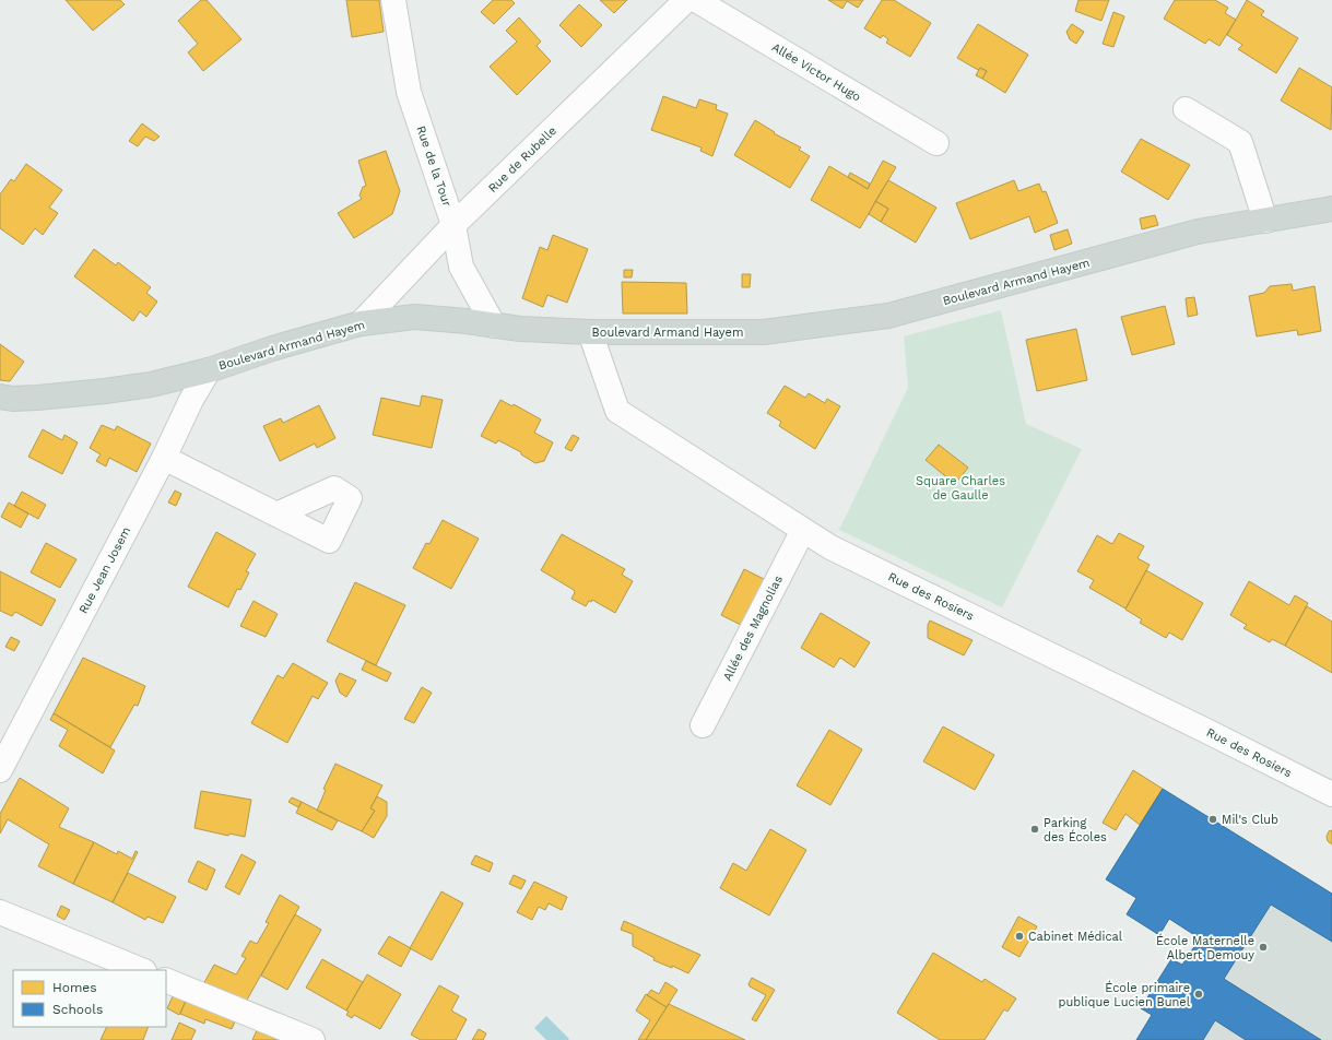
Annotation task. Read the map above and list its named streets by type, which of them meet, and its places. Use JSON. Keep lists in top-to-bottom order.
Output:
{
  "streets": {
    "main road": ["Boulevard Armand Hayem"],
    "street": [
      "Allée Victor Hugo",
      "Rue de Rubelle",
      "Rue de la Tour",
      "Rue Jean Josem",
      "Rue des Rosiers",
      "Allée des Magnolias"
    ]
  },
  "crossings": [
    ["Rue de Rubelle", "Rue de la Tour"],
    ["Rue de Rubelle", "Boulevard Armand Hayem"],
    ["Rue de la Tour", "Boulevard Armand Hayem"],
    ["Boulevard Armand Hayem", "Rue Jean Josem"],
    ["Boulevard Armand Hayem", "Rue des Rosiers"],
    ["Rue des Rosiers", "Allée des Magnolias"]
  ],
  "parks": ["Square Charles de Gaulle"],
  "places": [
    "Mil's Club",
    "Parking des Écoles",
    "Cabinet Médical",
    "École Maternelle Albert Demouy",
    "École primaire publique Lucien Bunel"
  ],
  "legend": ["Homes", "Schools"]
}
